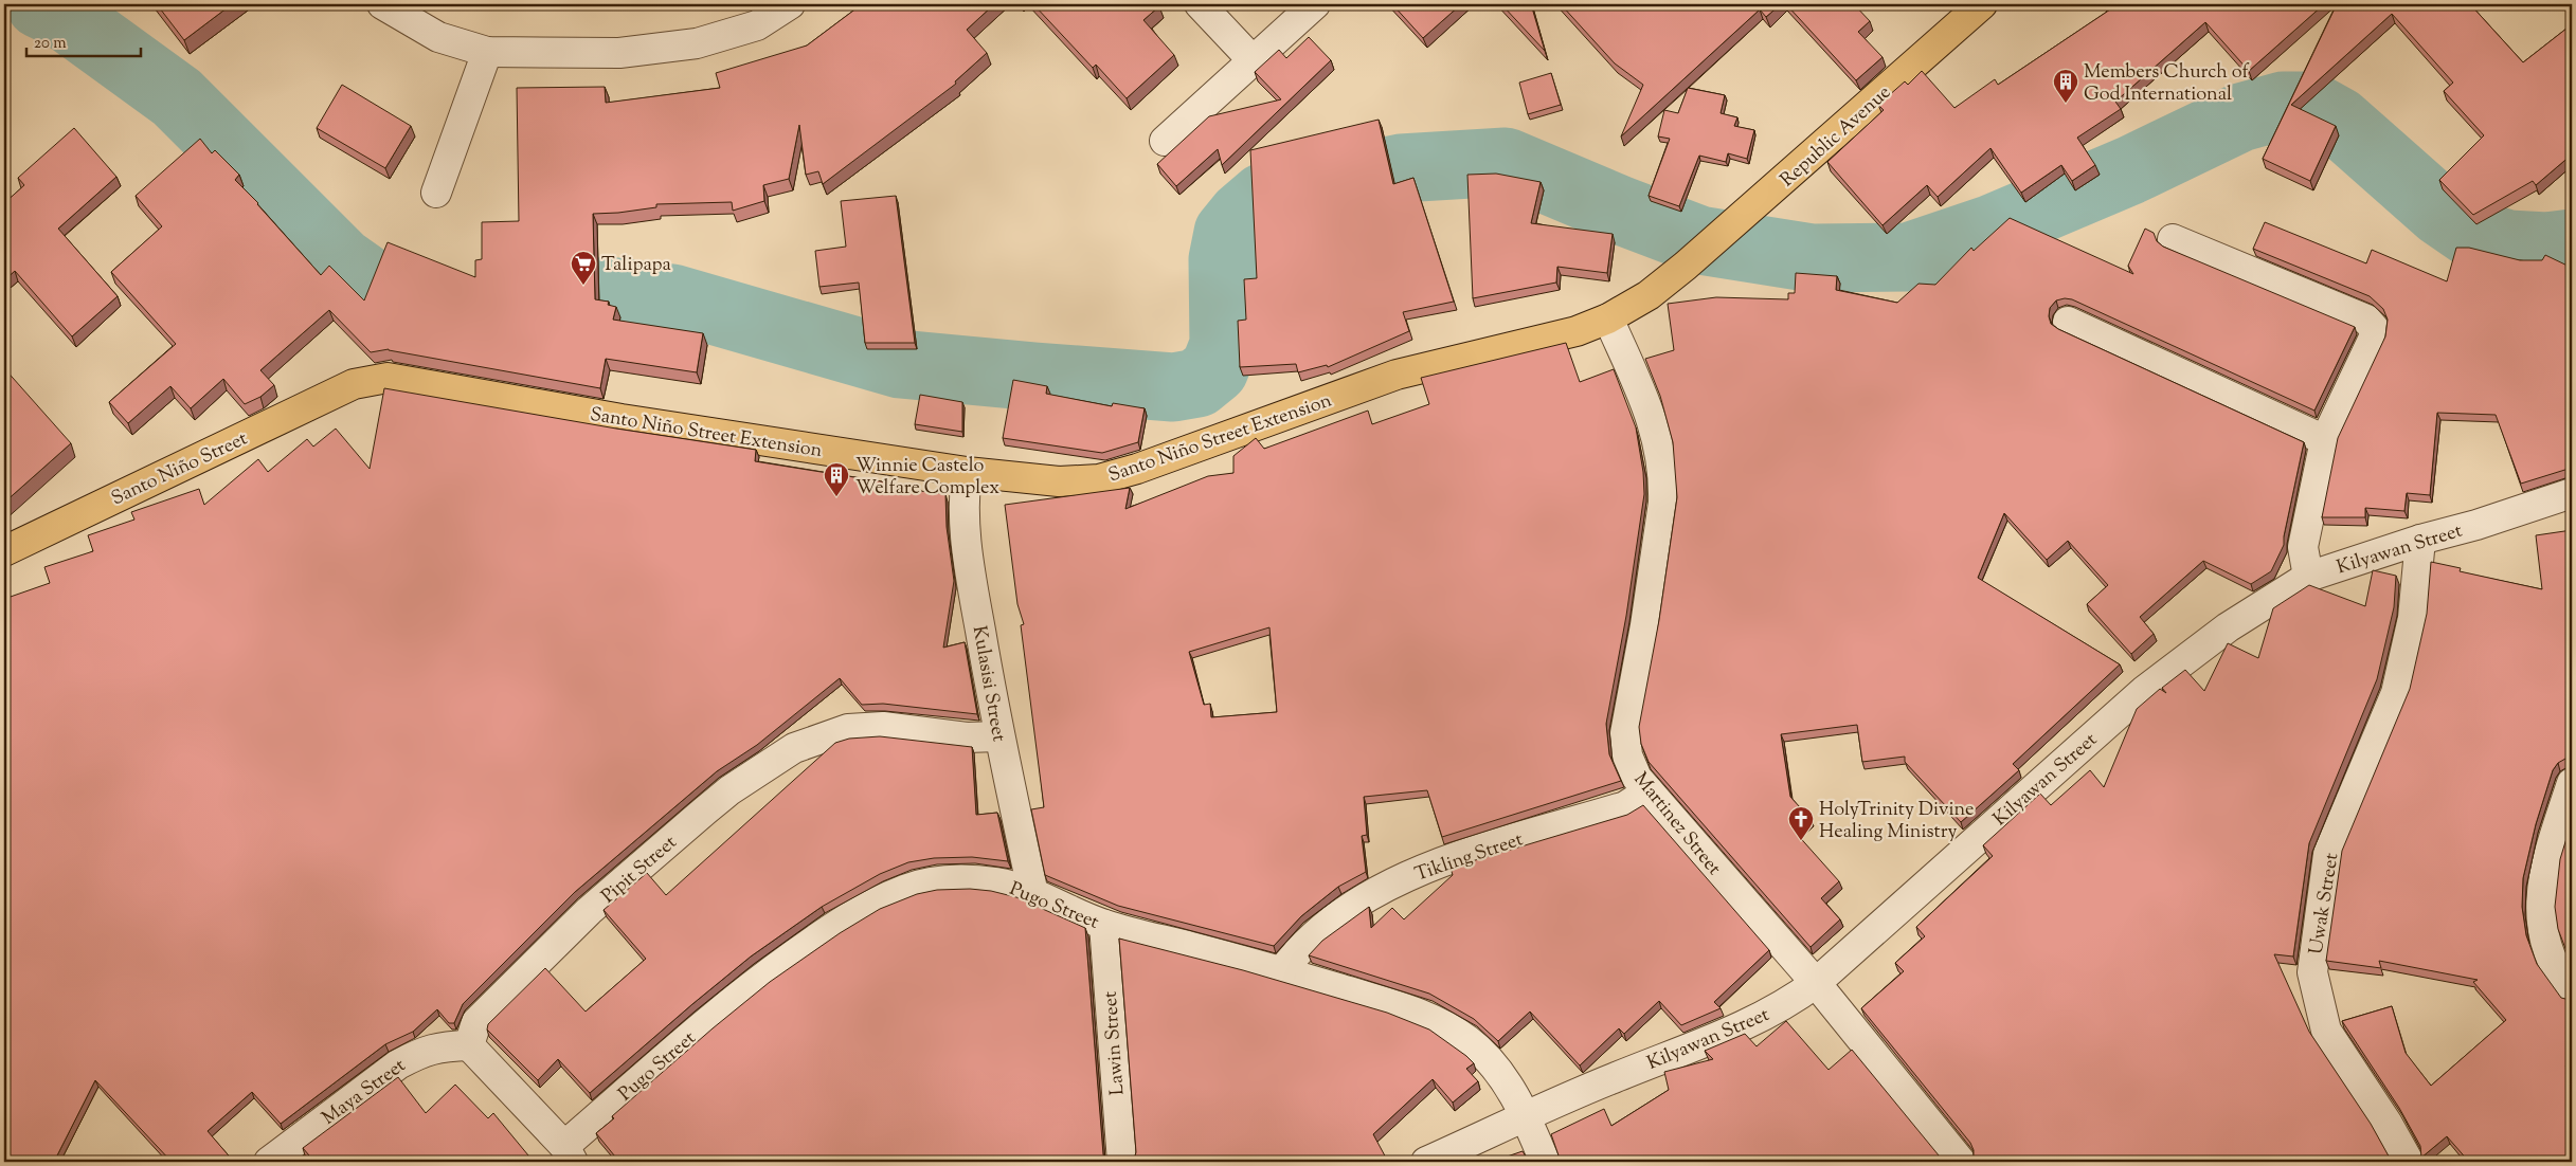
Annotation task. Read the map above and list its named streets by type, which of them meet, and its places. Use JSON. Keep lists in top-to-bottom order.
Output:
{
  "streets": {
    "main road": ["Republic Avenue", "Santo Niño Street Extension", "Santo Niño Street"],
    "street": [
      "Kilyawan Street",
      "Kulasisi Street",
      "Martinez Street",
      "Tikling Street",
      "Pipit Street",
      "Uwak Street",
      "Pugo Street",
      "Lawin Street",
      "Maya Street"
    ]
  },
  "crossings": [
    ["Republic Avenue", "Santo Niño Street Extension"],
    ["Santo Niño Street Extension", "Santo Niño Street"],
    ["Santo Niño Street Extension", "Kulasisi Street"],
    ["Santo Niño Street Extension", "Martinez Street"],
    ["Kilyawan Street", "Martinez Street"],
    ["Kilyawan Street", "Uwak Street"],
    ["Kilyawan Street", "Pugo Street"],
    ["Kulasisi Street", "Pipit Street"],
    ["Kulasisi Street", "Pugo Street"],
    ["Martinez Street", "Tikling Street"],
    ["Tikling Street", "Pugo Street"],
    ["Pipit Street", "Maya Street"],
    ["Pugo Street", "Lawin Street"]
  ],
  "places": {
    "building": ["Members Church of God International", "Winnie Castelo Welfare Complex"],
    "supermarket": ["Talipapa"],
    "church": ["HolyTrinity Divine Healing Ministry"]
  },
  "scale_bar": "20 m"
}
